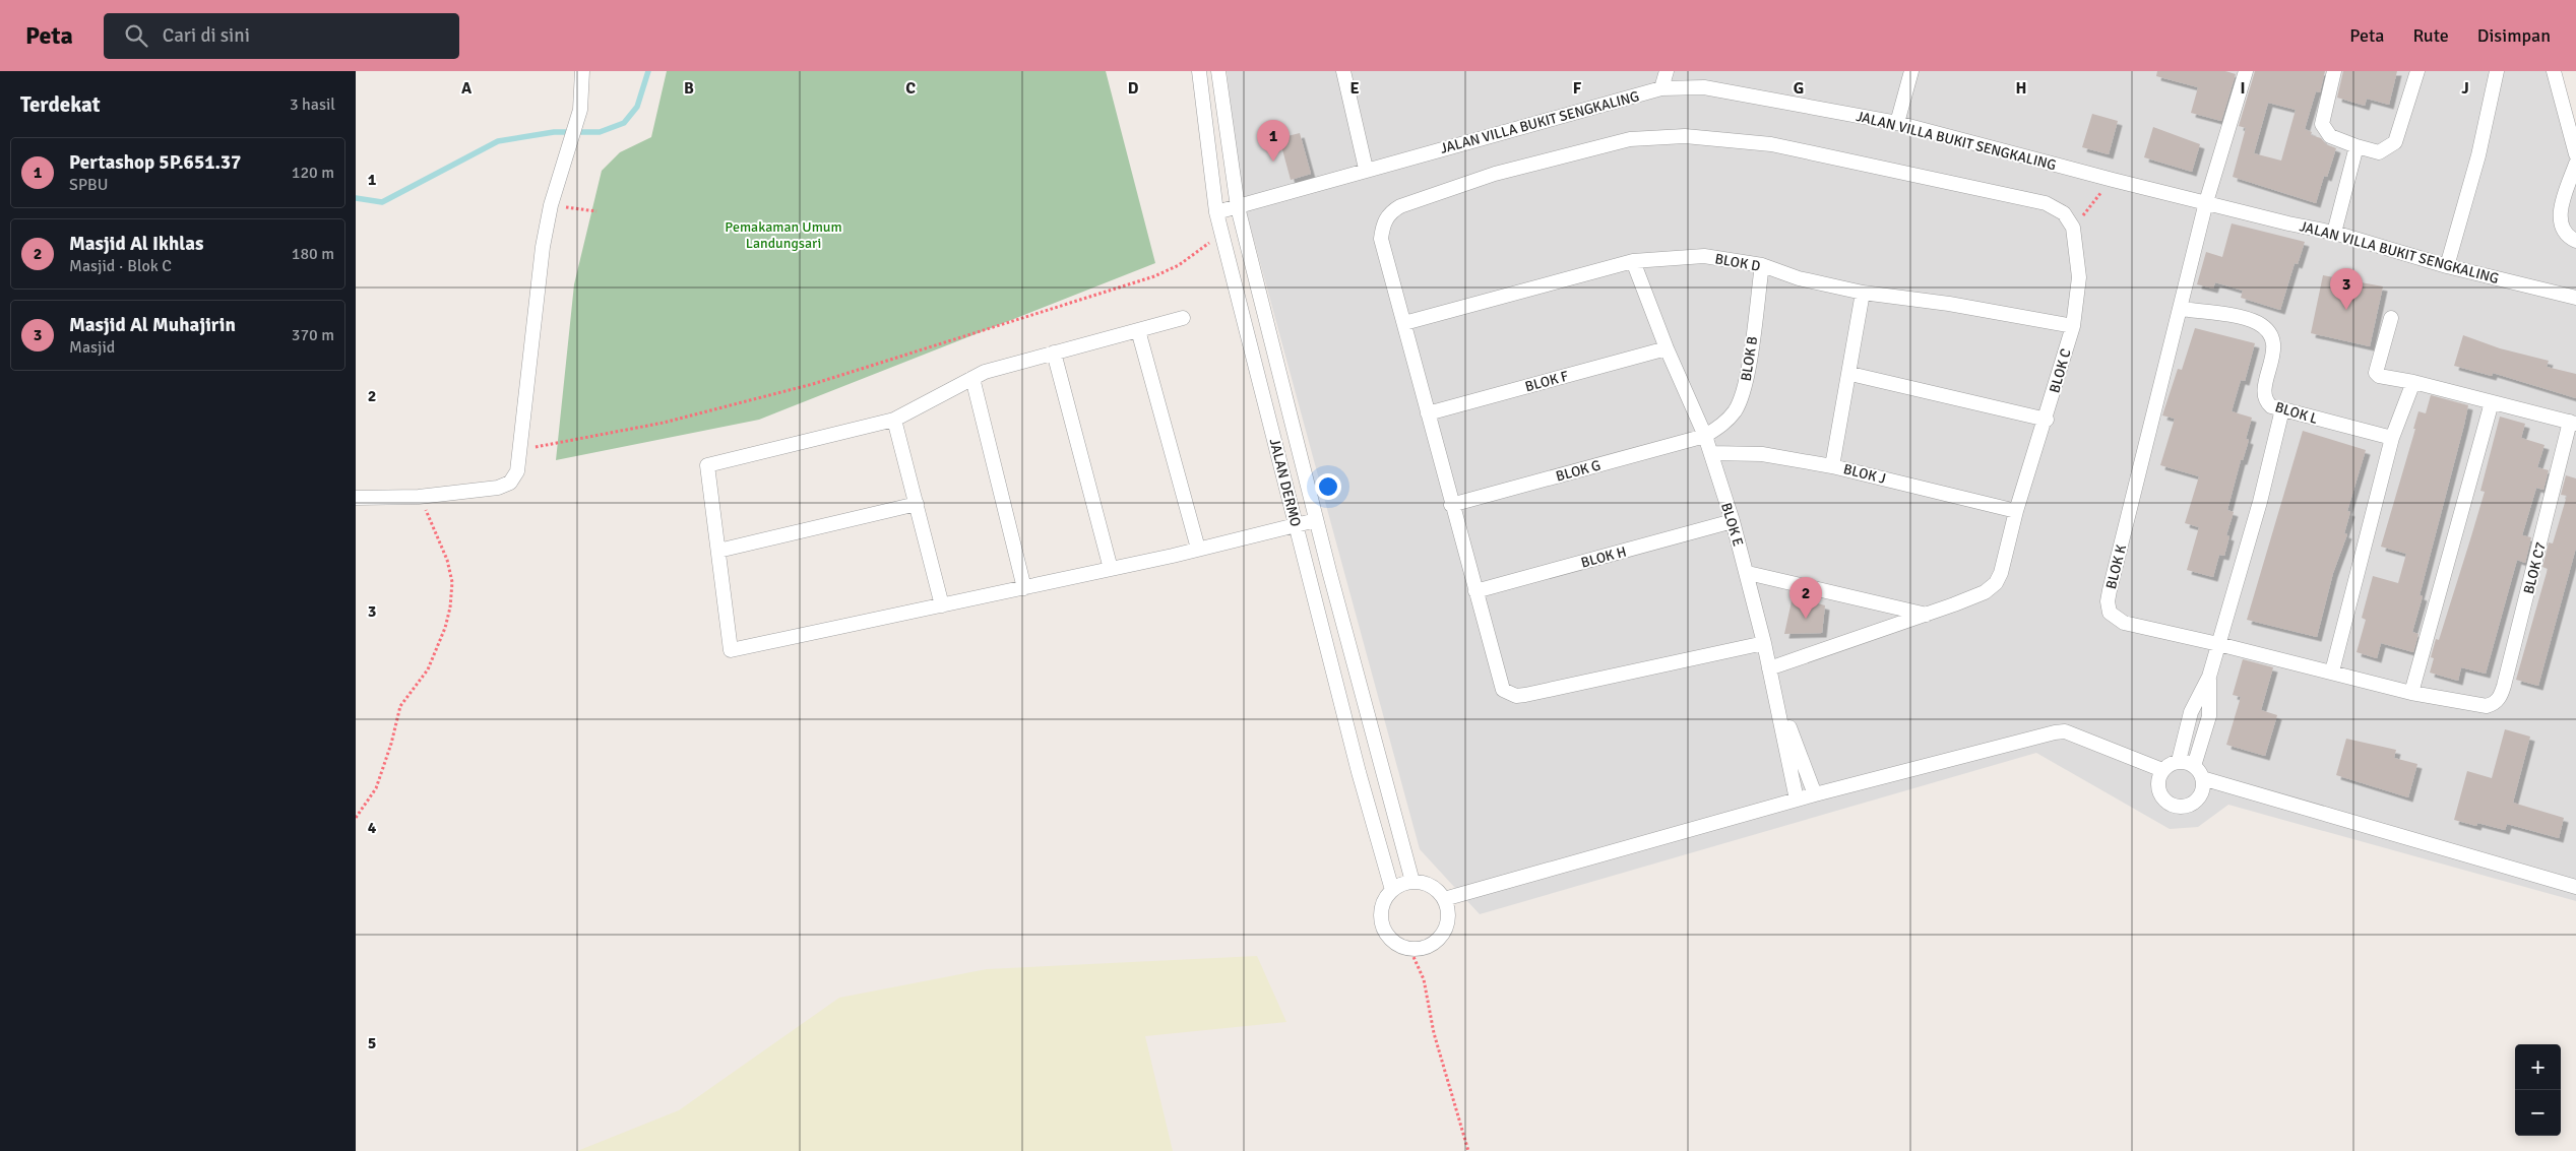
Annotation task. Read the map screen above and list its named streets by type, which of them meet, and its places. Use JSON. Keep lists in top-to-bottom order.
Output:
{
  "streets": {
    "street": [
      "JALAN VILLA BUKIT SENGKALING",
      "BLOK D",
      "BLOK B",
      "BLOK C",
      "BLOK F",
      "BLOK L",
      "BLOK G",
      "BLOK J",
      "JALAN DERMO",
      "BLOK E",
      "BLOK H",
      "BLOK K",
      "BLOK C7"
    ]
  },
  "crossings": [
    ["JALAN VILLA BUKIT SENGKALING", "JALAN DERMO"],
    ["JALAN VILLA BUKIT SENGKALING", "BLOK K"],
    ["BLOK D", "BLOK B"],
    ["BLOK D", "BLOK C"],
    ["BLOK D", "BLOK E"],
    ["BLOK B", "BLOK G"],
    ["BLOK B", "BLOK E"],
    ["BLOK C", "BLOK J"],
    ["BLOK C", "BLOK E"],
    ["BLOK F", "BLOK E"],
    ["BLOK L", "BLOK K"],
    ["BLOK G", "BLOK E"],
    ["BLOK J", "BLOK E"],
    ["BLOK E", "BLOK H"],
    ["BLOK K", "BLOK C7"]
  ],
  "parks": ["Pemakaman Umum Landungsari"],
  "page": {
    "header": "Peta",
    "search": "Cari di sini",
    "nav": ["Peta", "Rute", "Disimpan"],
    "heading": ["Terdekat", "3 hasil"],
    "pins": ["1", "3", "2"],
    "list": [
      {
        "mark": "1",
        "name": "Pertashop 5P.651.37",
        "note": "SPBU",
        "value": "120 m"
      },
      {
        "mark": "2",
        "name": "Masjid Al Ikhlas",
        "note": "Masjid · Blok C",
        "value": "180 m"
      },
      {
        "mark": "3",
        "name": "Masjid Al Muhajirin",
        "note": "Masjid",
        "value": "370 m"
      }
    ],
    "map_buttons": ["+", "−"]
  },
  "grid": {
    "columns": [
      "A",
      "B",
      "C",
      "D",
      "E",
      "F",
      "G",
      "H",
      "I",
      "J"
    ],
    "rows": [
      "1",
      "2",
      "3",
      "4",
      "5"
    ]
  }
}
